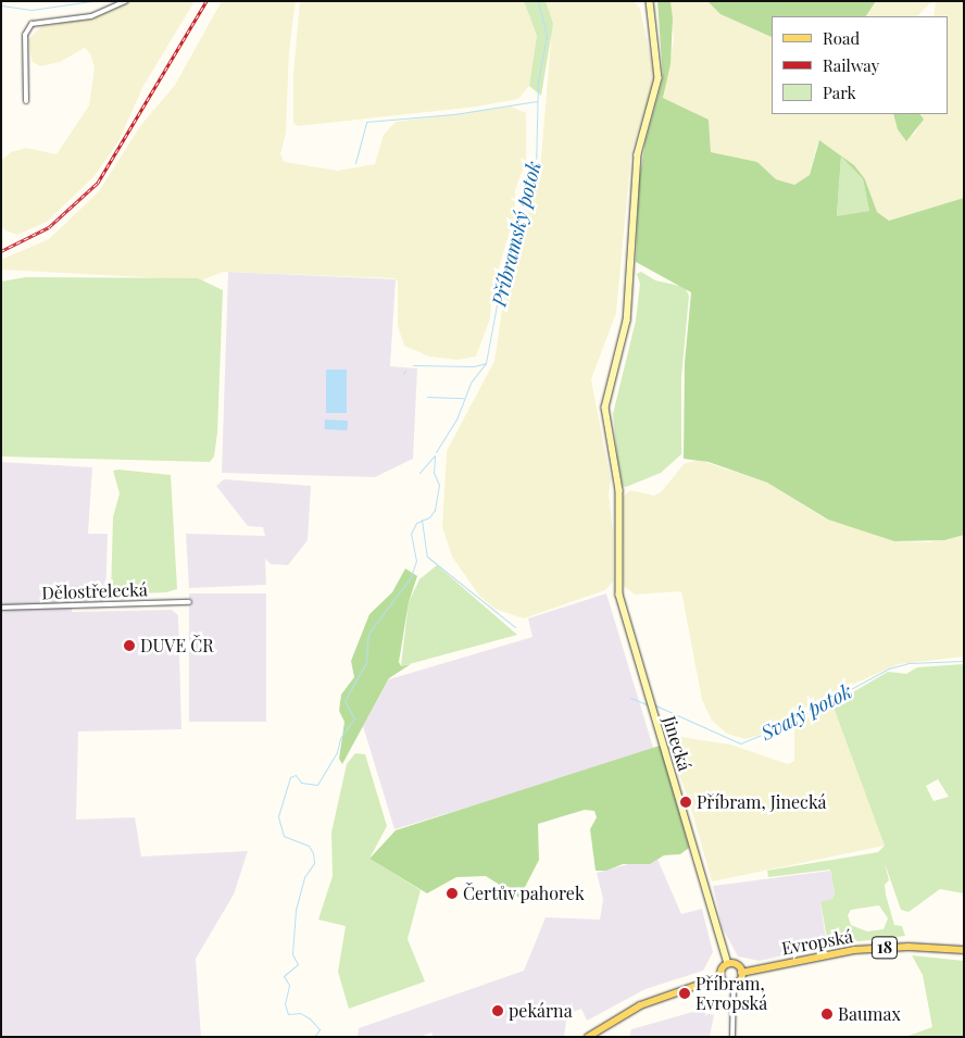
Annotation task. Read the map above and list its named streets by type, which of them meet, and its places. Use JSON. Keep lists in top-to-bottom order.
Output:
{
  "streets": {
    "main road": ["Jinecká", "Evropská", "18"],
    "street": ["Dělostřelecká"]
  },
  "crossings": [
    ["Jinecká", "Evropská"]
  ],
  "water": ["Příbramský potok", "Svatý potok"],
  "places": [
    "DUVE ČR",
    "Příbram, Jinecká",
    "Čertův pahorek",
    "Příbram, Evropská",
    "pekárna",
    "Baumax"
  ],
  "legend": ["Road", "Railway", "Park"]
}
